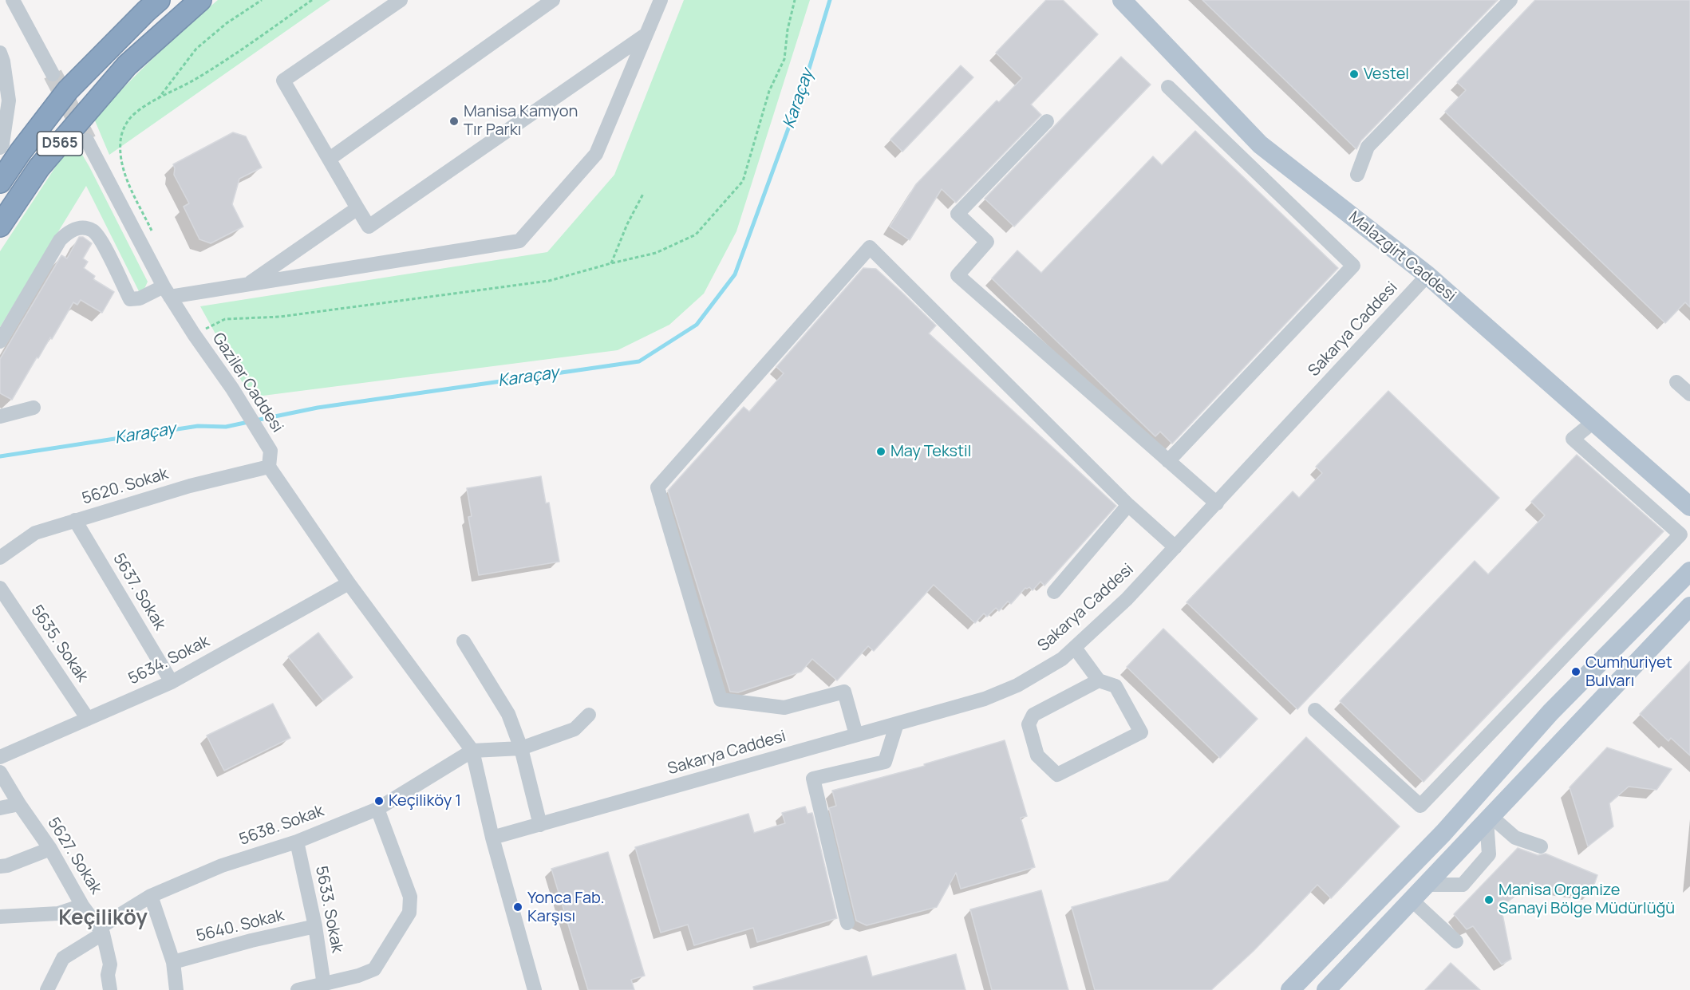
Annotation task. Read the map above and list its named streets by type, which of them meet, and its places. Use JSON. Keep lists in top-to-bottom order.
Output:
{
  "streets": {
    "highway": ["D565"],
    "main road": ["Malazgirt Caddesi"],
    "street": [
      "Sakarya Caddesi",
      "Gaziler Caddesi",
      "5620. Sokak",
      "5637. Sokak",
      "5635. Sokak",
      "5634. Sokak",
      "5638. Sokak",
      "5627. Sokak",
      "5633. Sokak",
      "5640. Sokak"
    ]
  },
  "crossings": [
    ["Malazgirt Caddesi", "Sakarya Caddesi"],
    ["Gaziler Caddesi", "5620. Sokak"],
    ["5620. Sokak", "5637. Sokak"],
    ["5637. Sokak", "5634. Sokak"],
    ["5635. Sokak", "5634. Sokak"],
    ["5638. Sokak", "5627. Sokak"],
    ["5638. Sokak", "5633. Sokak"],
    ["5633. Sokak", "5640. Sokak"]
  ],
  "districts": ["Keçiliköy"],
  "water": ["Karaçay"],
  "places": [
    "Vestel",
    "Manisa Kamyon Tır Parkı",
    "May Tekstil",
    "Cumhuriyet Bulvarı",
    "Keçiliköy 1",
    "Manisa Organize Sanayi Bölge Müdürlüğü",
    "Yonca Fab. Karşısı"
  ]
}
